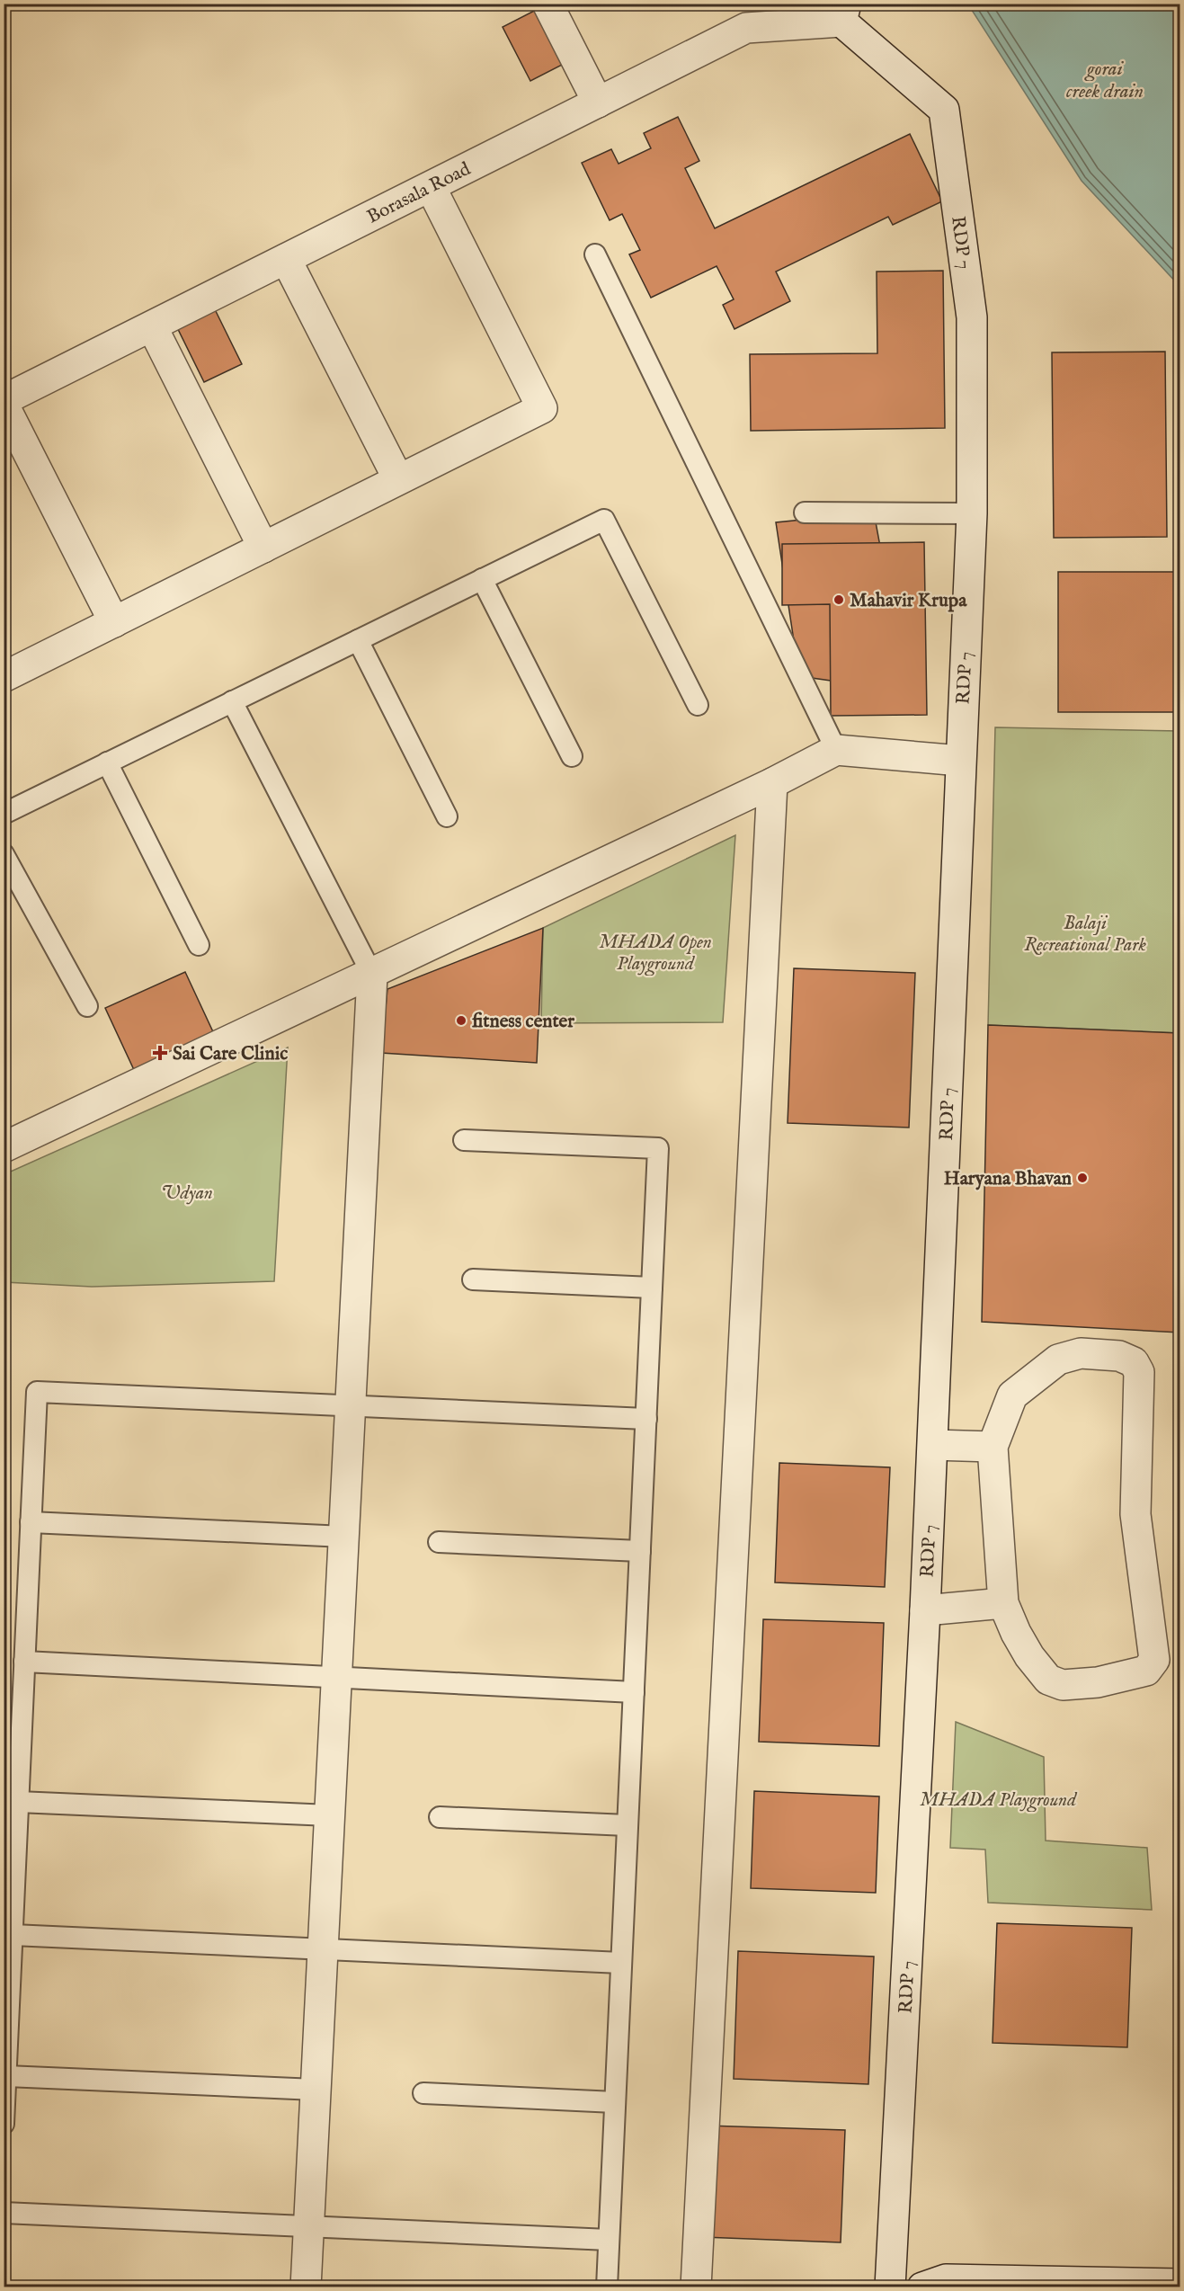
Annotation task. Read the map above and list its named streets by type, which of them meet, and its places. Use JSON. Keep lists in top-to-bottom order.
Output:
{
  "streets": {
    "street": ["Borasala Road", "RDP 7"]
  },
  "crossings": [
    ["Borasala Road", "RDP 7"]
  ],
  "water": ["gorai creek drain"],
  "parks": [
    "Balaji Recreational Park",
    "MHADA Open Playground",
    "Udyan",
    "MHADA Playground"
  ],
  "places": {
    "other": ["Mahavir Krupa", "fitness center", "Haryana Bhavan"],
    "health": ["Sai Care Clinic"]
  }
}
